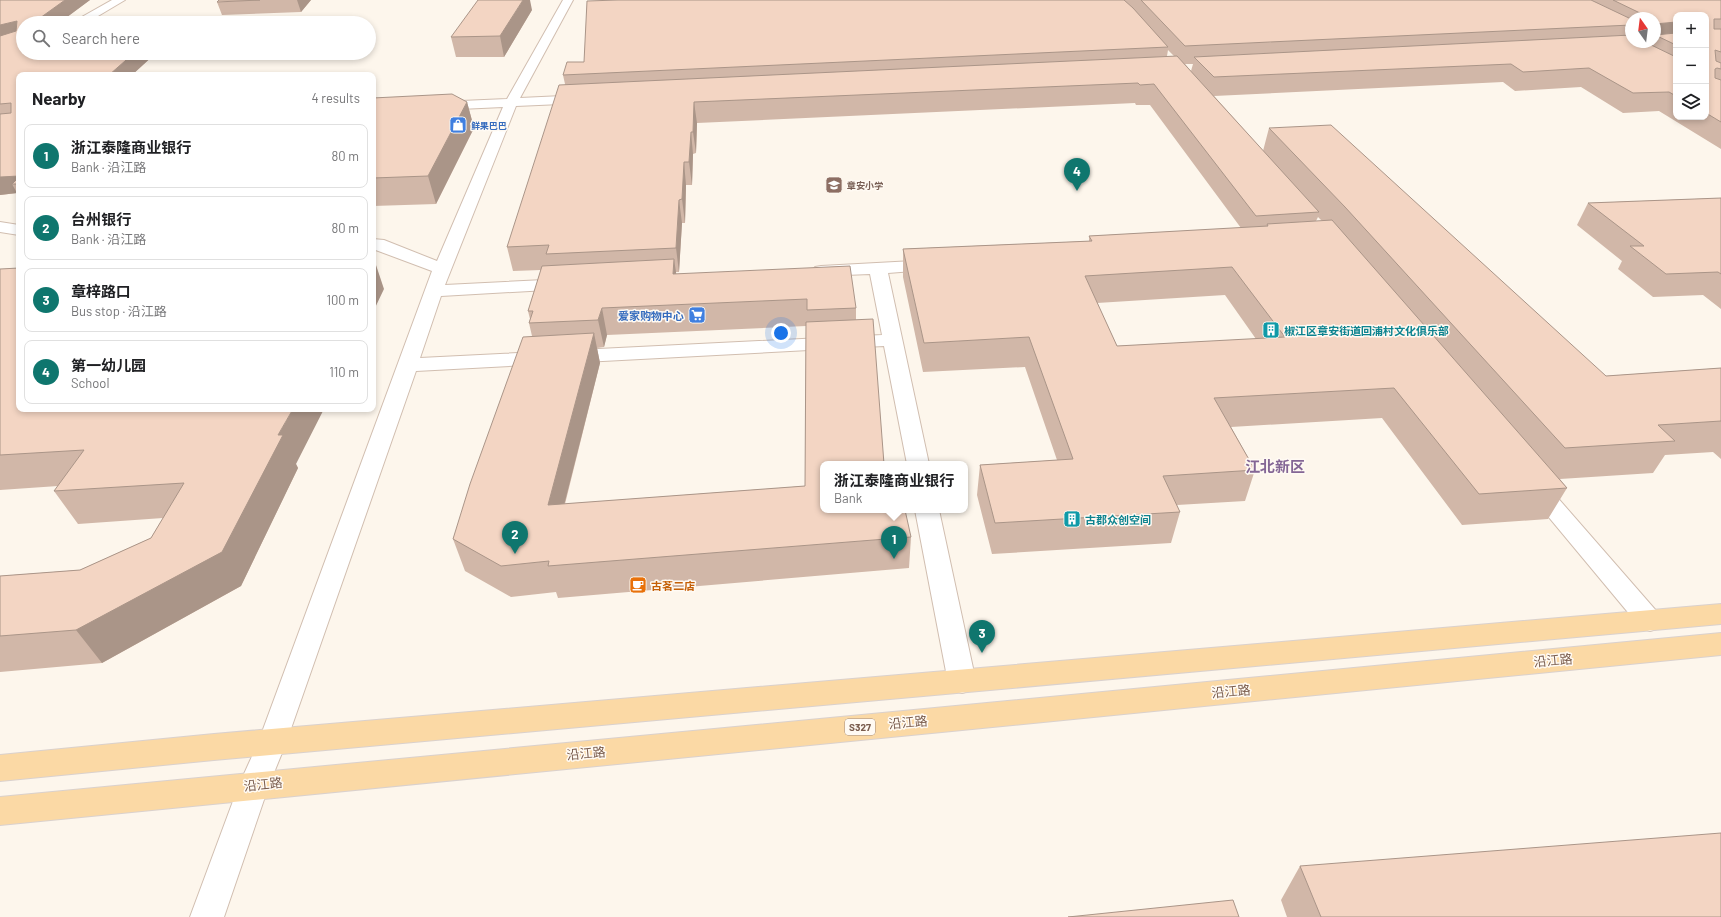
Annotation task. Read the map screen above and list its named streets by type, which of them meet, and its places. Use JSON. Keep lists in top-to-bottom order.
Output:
{
  "streets": {
    "main road": ["沿江路", "S327"]
  },
  "districts": ["江北新区"],
  "places": {
    "shop": ["鲜果巴巴"],
    "school or university": ["章安小学"],
    "supermarket": ["爱家购物中心"],
    "building": ["椒江区章安街道回浦村文化俱乐部", "古郡众创空间"],
    "cafe": ["古茗二店"]
  },
  "north": "top",
  "page": {
    "map_buttons": ["+", "−"],
    "search": "Search here",
    "heading": ["Nearby", "4 results"],
    "list": [
      {
        "mark": "1",
        "name": "浙江泰隆商业银行",
        "note": "Bank · 沿江路",
        "value": "80 m"
      },
      {
        "mark": "2",
        "name": "台州银行",
        "note": "Bank · 沿江路",
        "value": "80 m"
      },
      {
        "mark": "3",
        "name": "章梓路口",
        "note": "Bus stop · 沿江路",
        "value": "100 m"
      },
      {
        "mark": "4",
        "name": "第一幼儿园",
        "note": "School",
        "value": "110 m"
      }
    ],
    "pins": [
      "4",
      "2",
      "1",
      "3"
    ],
    "popup": ["浙江泰隆商业银行", "Bank"]
  }
}
